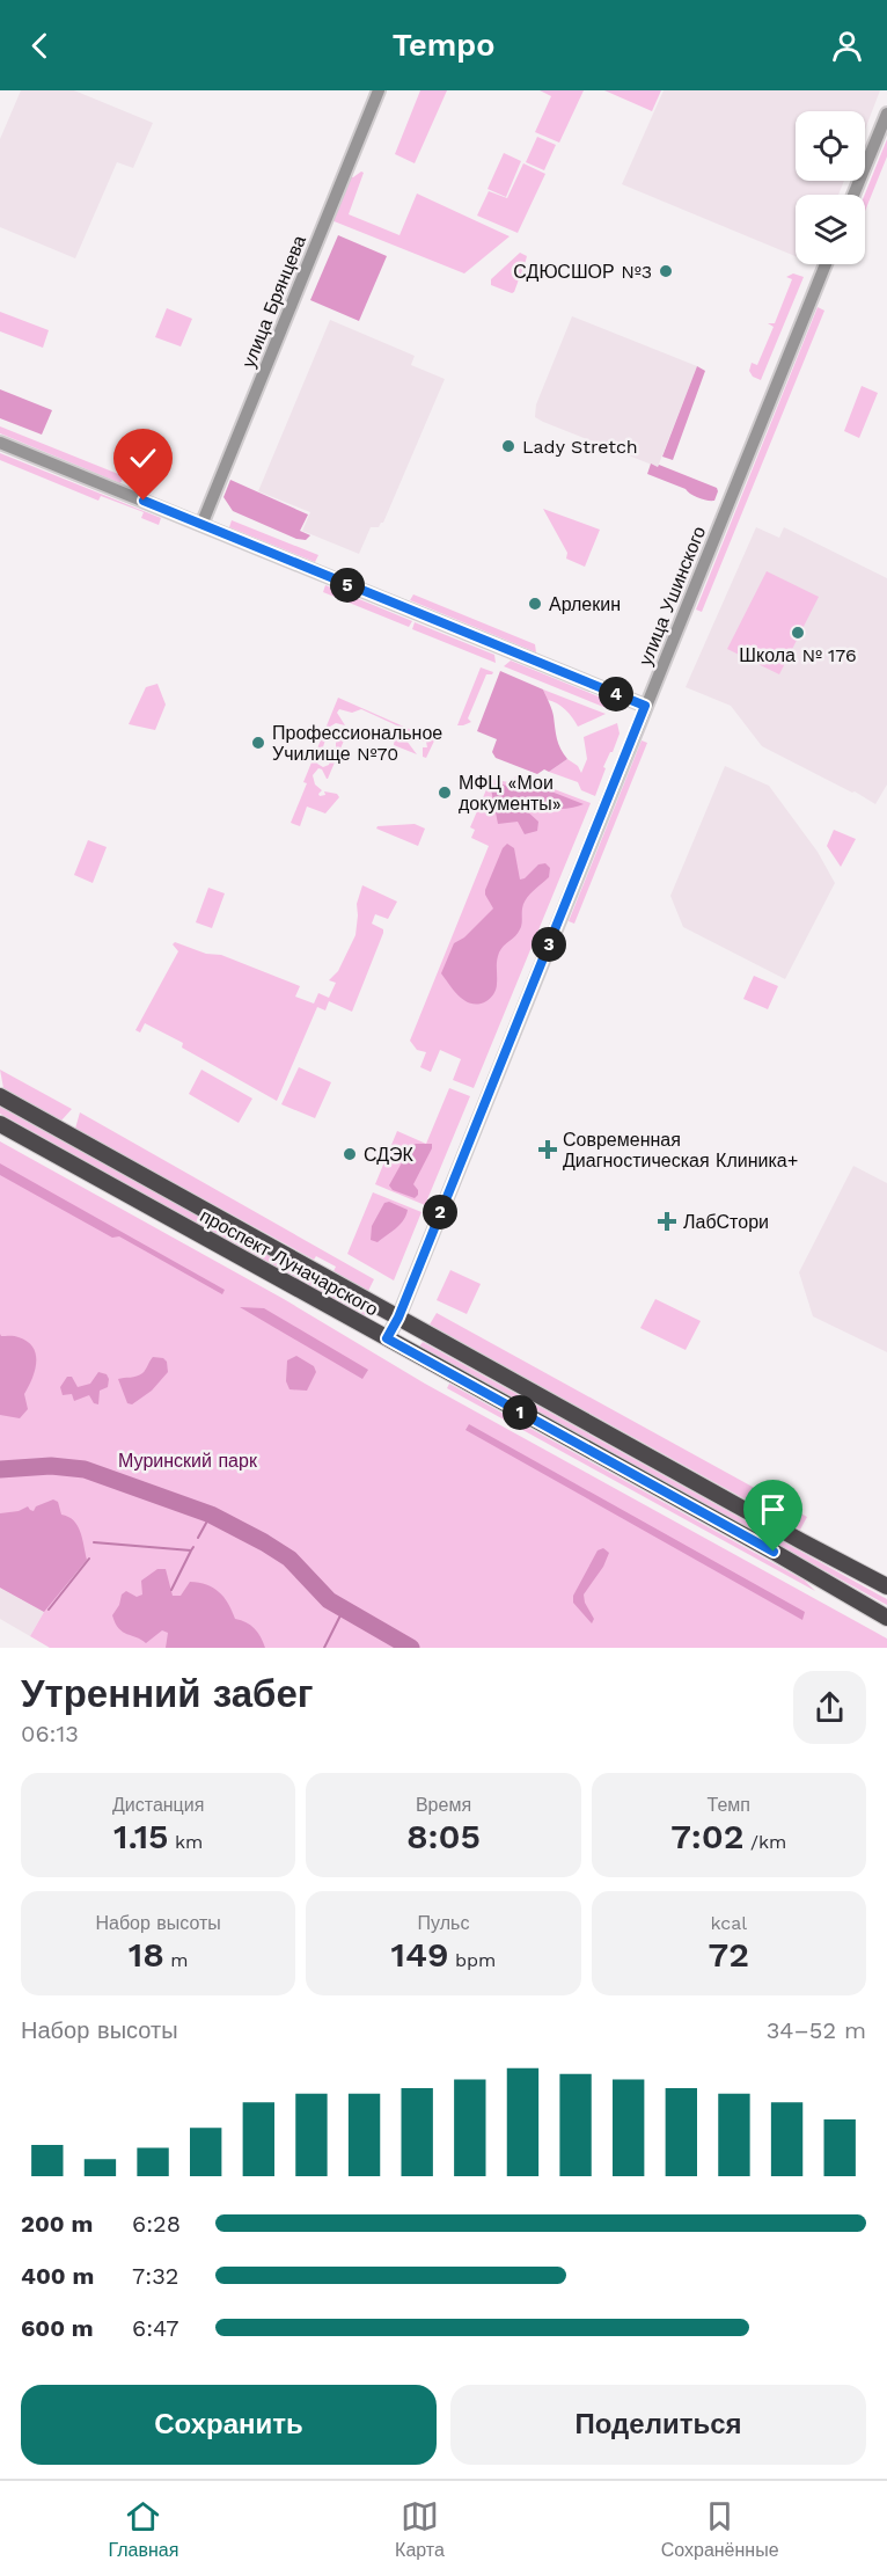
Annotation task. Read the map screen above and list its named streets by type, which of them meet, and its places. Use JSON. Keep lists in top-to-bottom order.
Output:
{
  "streets": {
    "main road": ["проспект Луначарского"],
    "street": ["улица Брянцева", "улица Ушинского"]
  },
  "crossings": [
    ["улица Ушинского", "проспект Луначарского"]
  ],
  "parks": ["Муринский парк"],
  "places": {
    "other": [
      "СДЮСШОР №3",
      "Lady Stretch",
      "Арлекин",
      "Школа № 176",
      "Профессиональное Училище №70",
      "МФЦ «Мои документы»",
      "СДЭК"
    ],
    "health": ["Современная Диагностическая Клиника+", "ЛабСтори"]
  },
  "page": {
    "header": "Tempo",
    "pins": [
      "5",
      "4",
      "3",
      "2",
      "1"
    ],
    "heading": ["Утренний забег", "06:13"],
    "stats": [
      ["Дистанция", "1.15 km"],
      ["Время", "8:05"],
      ["Темп", "7:02 /km"],
      ["Набор высоты", "18 m"],
      ["Пульс", "149 bpm"],
      ["kcal", "72"]
    ],
    "chart": ["Набор высоты", "34–52 m"],
    "list": [
      {
        "name": "200 m",
        "note": "6:28"
      },
      {
        "name": "400 m",
        "note": "7:32"
      },
      {
        "name": "600 m",
        "note": "6:47"
      }
    ],
    "buttons": ["Сохранить", "Поделиться"],
    "tabs": ["Главная", "Карта", "Сохранённые"]
  }
}
